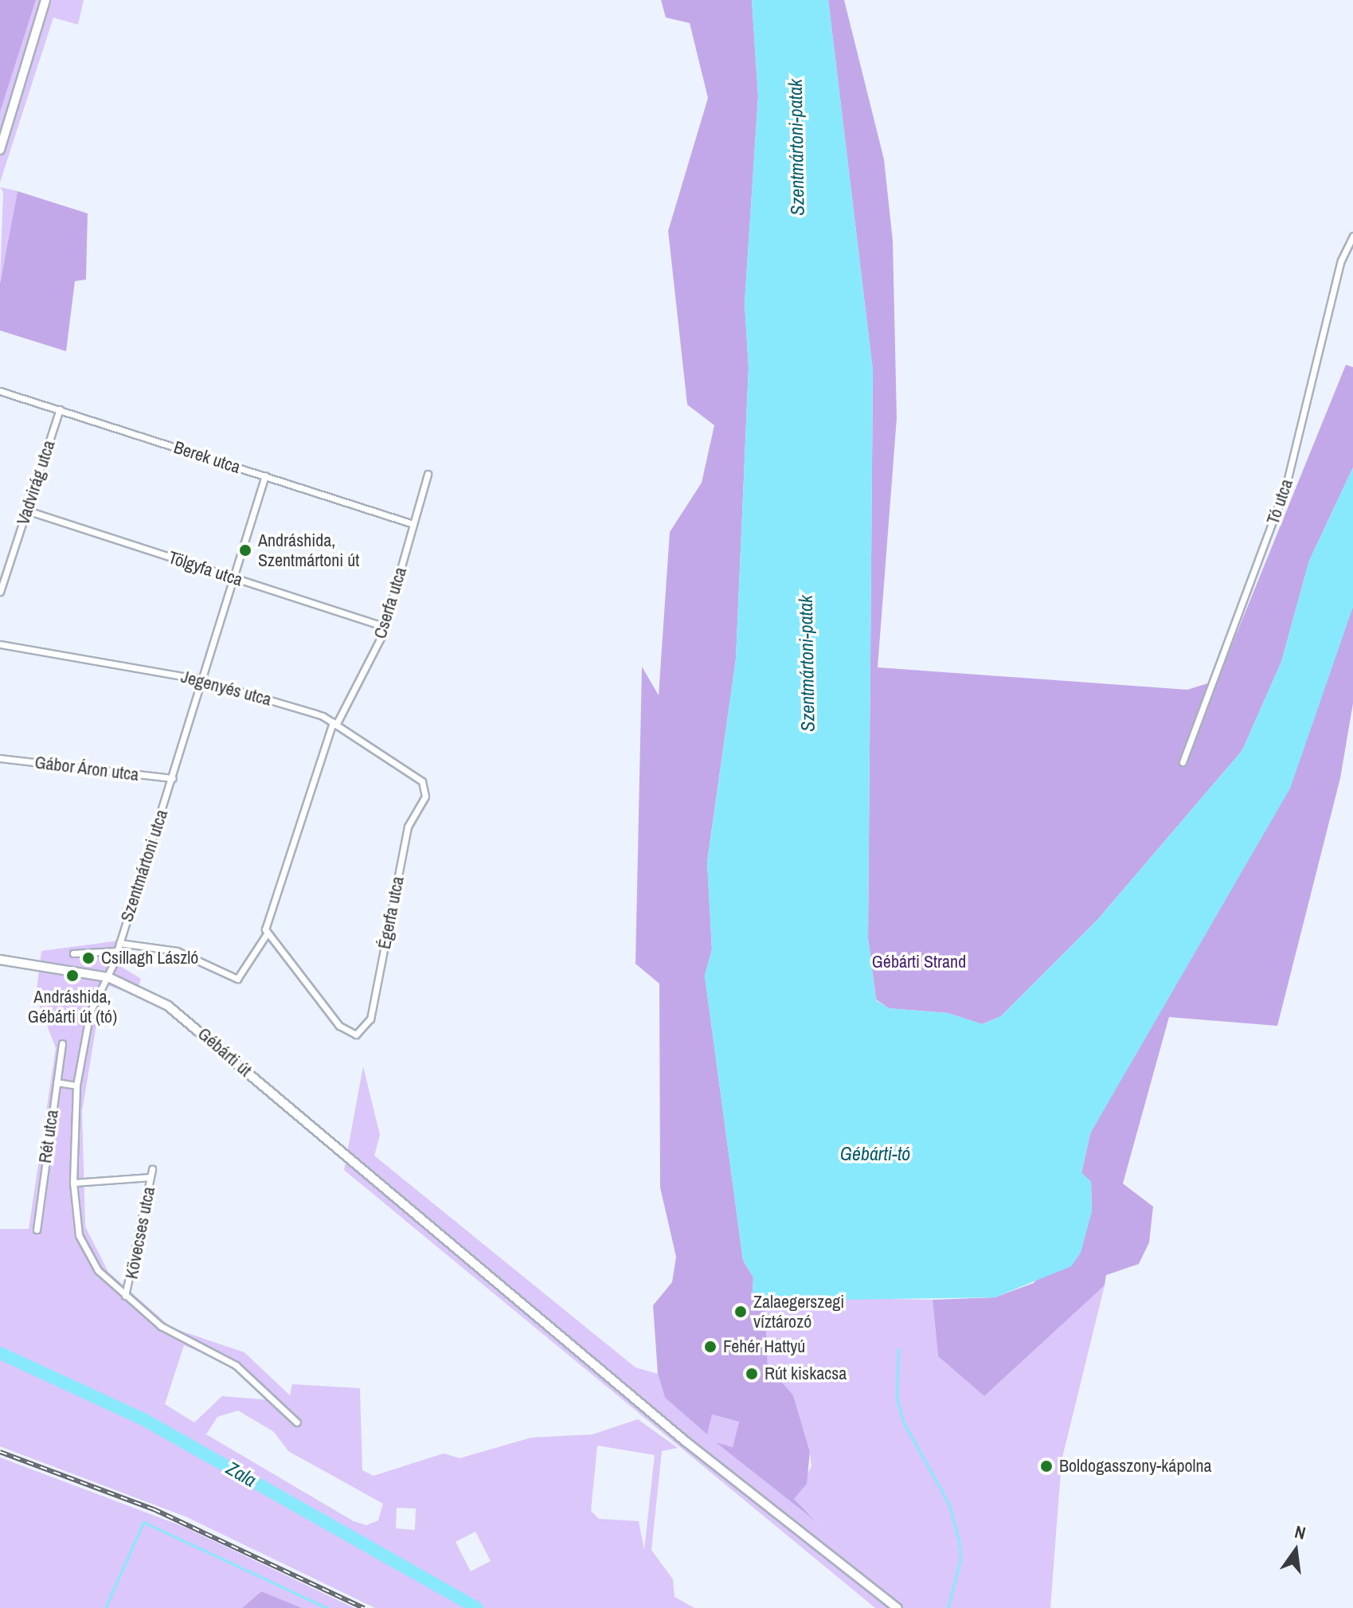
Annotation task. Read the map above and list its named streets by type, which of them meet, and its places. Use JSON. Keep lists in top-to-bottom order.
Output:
{
  "streets": {
    "main road": ["Gébárti út"],
    "street": [
      "Berek utca",
      "Vadvirág utca",
      "Tó utca",
      "Tölgyfa utca",
      "Cserfa utca",
      "Jegenyés utca",
      "Gábor Áron utca",
      "Szentmártoni utca",
      "Égerfa utca",
      "Rét utca",
      "Kövecses utca"
    ]
  },
  "crossings": [
    ["Berek utca", "Vadvirág utca"],
    ["Berek utca", "Cserfa utca"],
    ["Berek utca", "Szentmártoni utca"],
    ["Vadvirág utca", "Tölgyfa utca"],
    ["Tölgyfa utca", "Cserfa utca"],
    ["Tölgyfa utca", "Szentmártoni utca"],
    ["Cserfa utca", "Jegenyés utca"],
    ["Cserfa utca", "Szentmártoni utca"],
    ["Cserfa utca", "Égerfa utca"],
    ["Jegenyés utca", "Szentmártoni utca"],
    ["Jegenyés utca", "Égerfa utca"],
    ["Gábor Áron utca", "Szentmártoni utca"],
    ["Szentmártoni utca", "Gébárti út"],
    ["Szentmártoni utca", "Kövecses utca"]
  ],
  "water": ["Szentmártoni-patak", "Gébárti-tó", "Zala"],
  "parks": ["Gébárti Strand"],
  "places": [
    "Andráshida, Szentmártoni út",
    "Csillagh László",
    "Andráshida, Gébárti út (tó)",
    "Zalaegerszegi víztározó",
    "Fehér Hattyú",
    "Rút kiskacsa",
    "Boldogasszony-kápolna"
  ],
  "north": "top"
}
